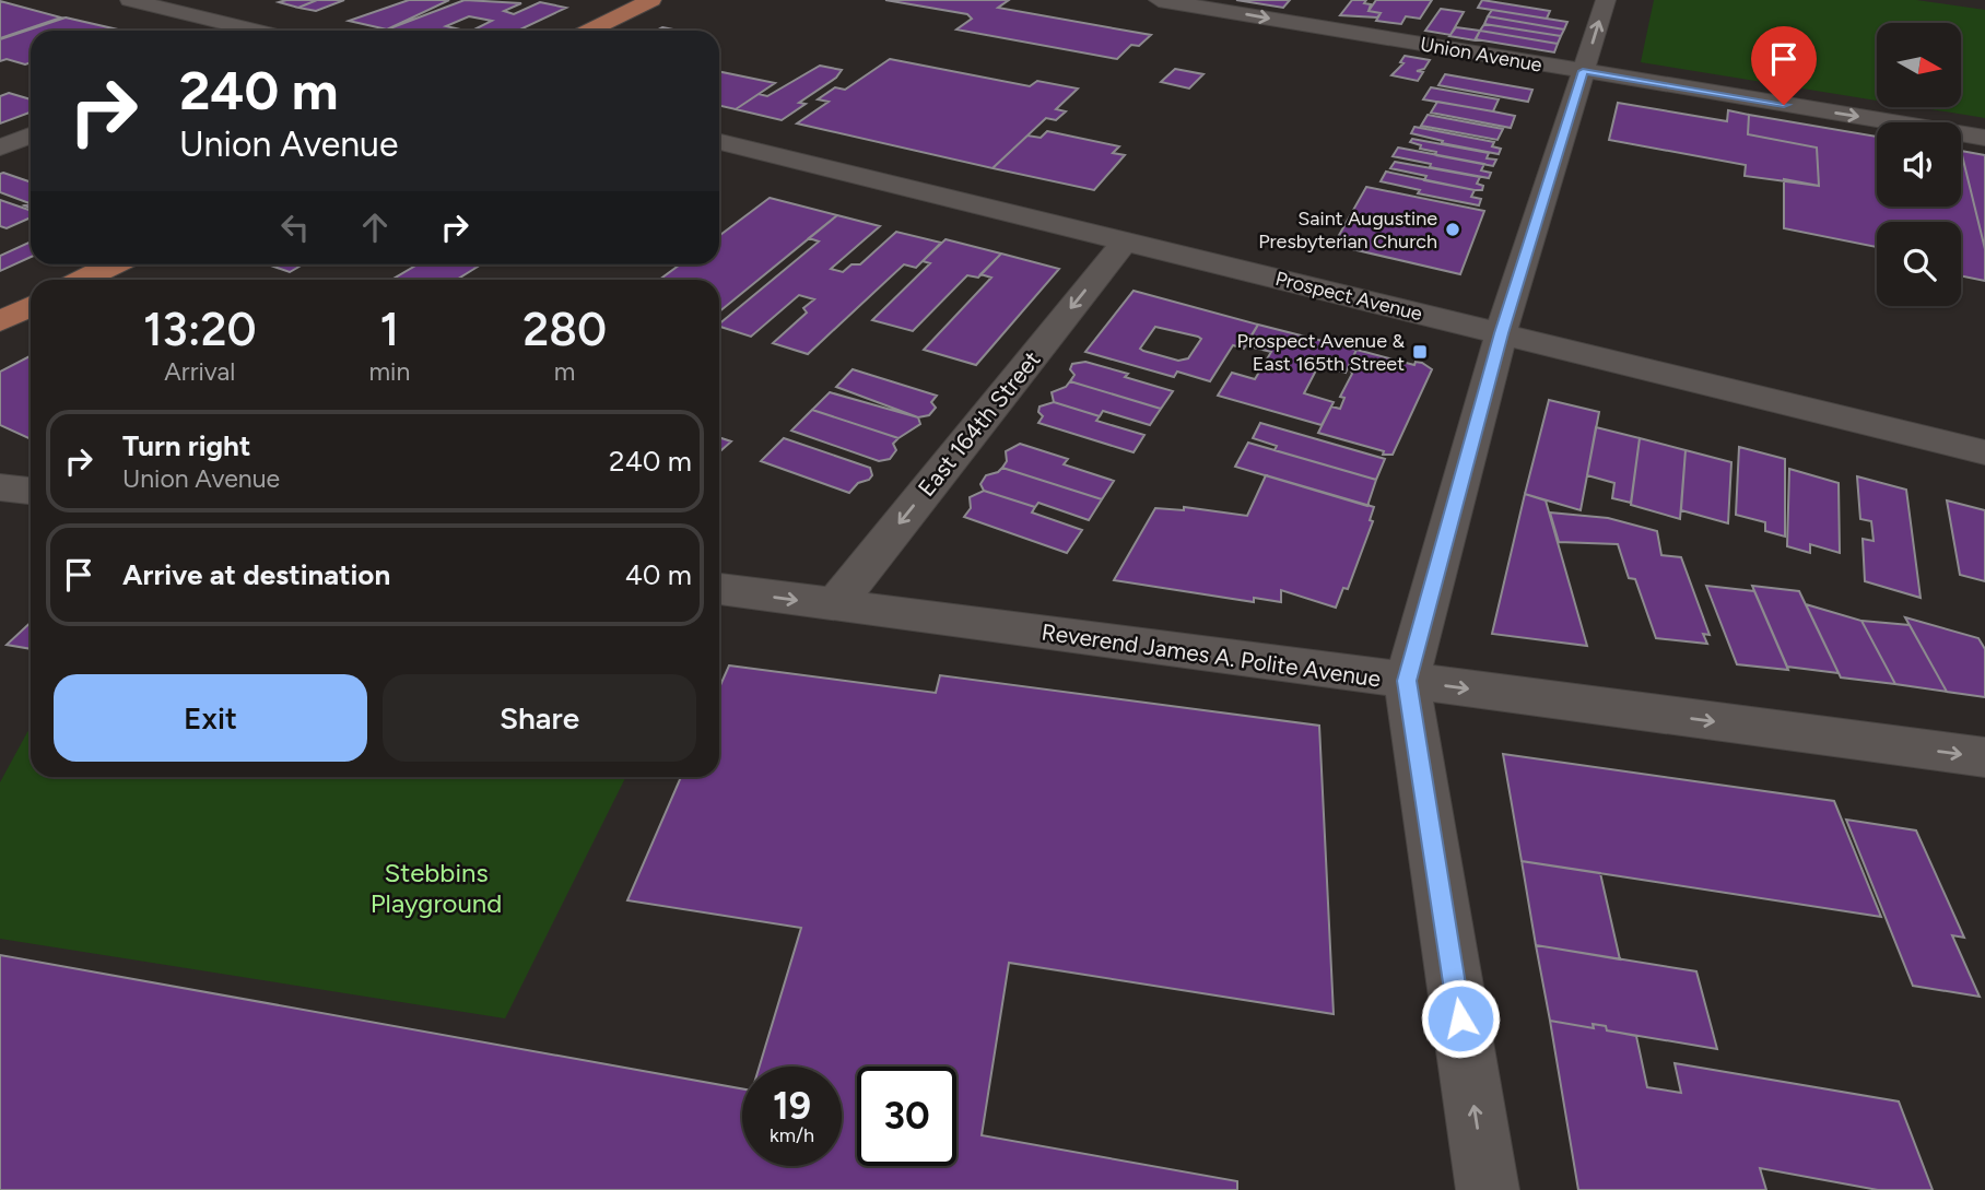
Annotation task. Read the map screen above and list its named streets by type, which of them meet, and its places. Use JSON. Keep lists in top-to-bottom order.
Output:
{
  "streets": {
    "street": [
      "Union Avenue",
      "Prospect Avenue",
      "East 164th Street",
      "Reverend James A. Polite Avenue"
    ]
  },
  "crossings": [
    ["Prospect Avenue", "East 164th Street"],
    ["East 164th Street", "Reverend James A. Polite Avenue"]
  ],
  "one_way": ["Union Avenue", "East 164th Street", "Reverend James A. Polite Avenue"],
  "parks": ["Stebbins Playground"],
  "places": {
    "other": ["Saint Augustine Presbyterian Church"],
    "transit": ["Prospect Avenue & East 165th Street"]
  },
  "north": "right",
  "page": {
    "turn": ["240 m", "Union Avenue"],
    "eta": [
      "13:20",
      "Arrival",
      "1",
      "min",
      "280",
      "m"
    ],
    "list": [
      {
        "name": "Turn right",
        "note": "Union Avenue",
        "value": "240 m"
      },
      {
        "name": "Arrive at destination",
        "value": "40 m"
      }
    ],
    "buttons": ["Exit", "Share"],
    "speed": "19 km/h",
    "limit": "30"
  }
}
